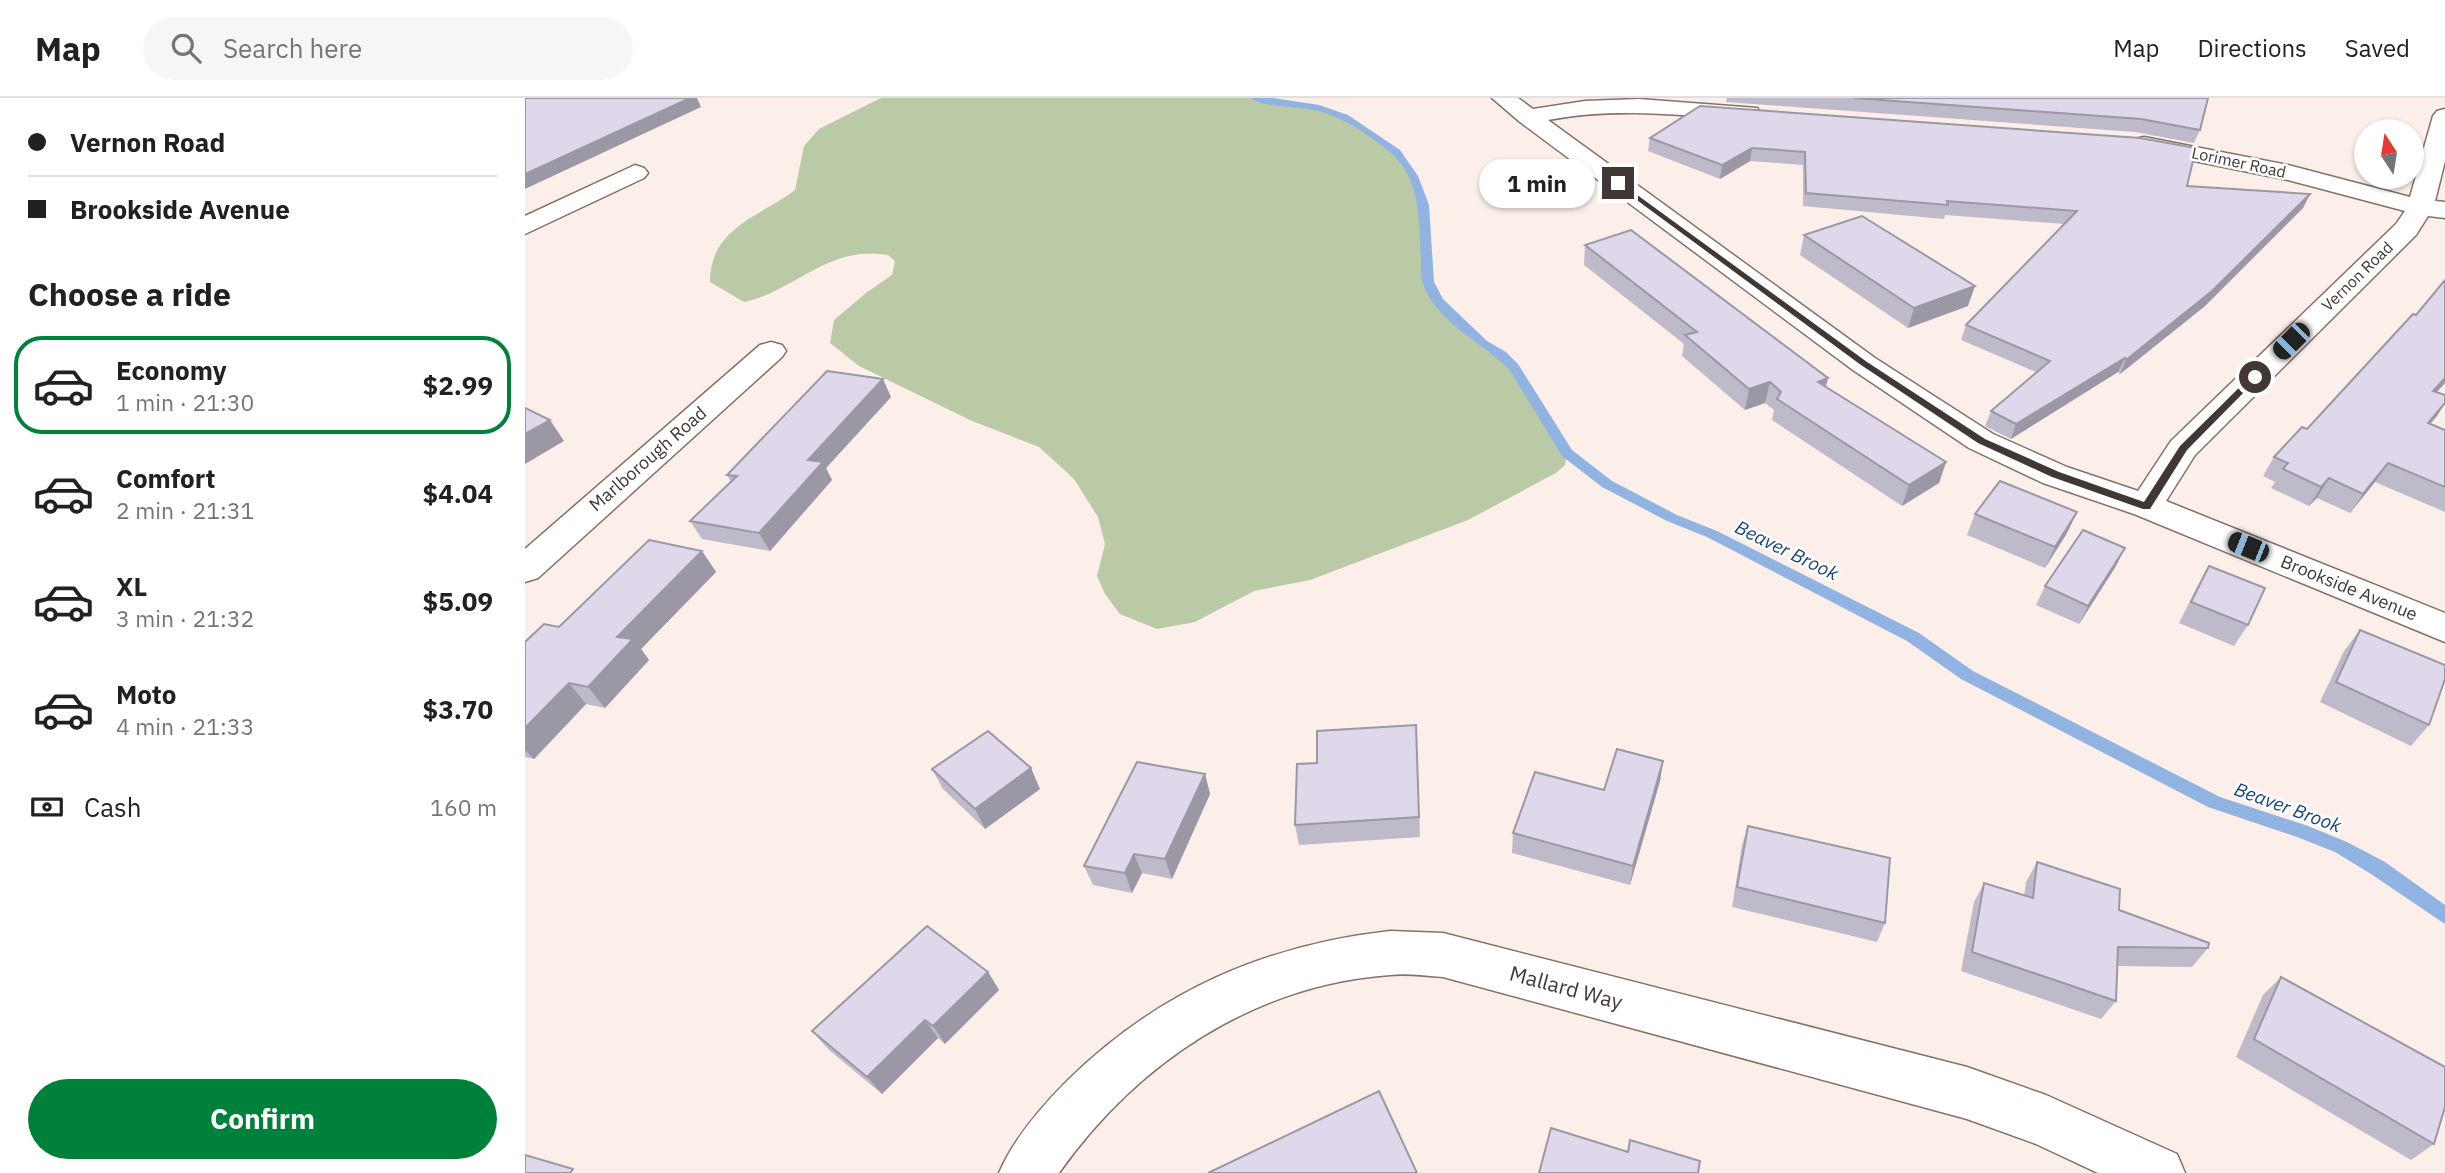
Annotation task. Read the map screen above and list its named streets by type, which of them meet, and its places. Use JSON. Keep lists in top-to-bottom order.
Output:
{
  "streets": {
    "street": [
      "Lorimer Road",
      "Vernon Road",
      "Marlborough Road",
      "Brookside Avenue",
      "Mallard Way"
    ]
  },
  "crossings": [
    ["Lorimer Road", "Vernon Road"],
    ["Vernon Road", "Brookside Avenue"]
  ],
  "water": ["Beaver Brook"],
  "north": "top",
  "page": {
    "header": "Map",
    "search": "Search here",
    "nav": ["Map", "Directions", "Saved"],
    "banner": ["Vernon Road", "Brookside Avenue"],
    "bubble": "1 min",
    "heading": "Choose a ride",
    "list": [
      {
        "name": "Economy",
        "note": "1 min · 21:30",
        "value": "$2.99"
      },
      {
        "name": "Comfort",
        "note": "2 min · 21:31",
        "value": "$4.04"
      },
      {
        "name": "XL",
        "note": "3 min · 21:32",
        "value": "$5.09"
      },
      {
        "name": "Moto",
        "note": "4 min · 21:33",
        "value": "$3.70"
      }
    ],
    "pay": ["Cash", "160 m"],
    "buttons": "Confirm"
  }
}
